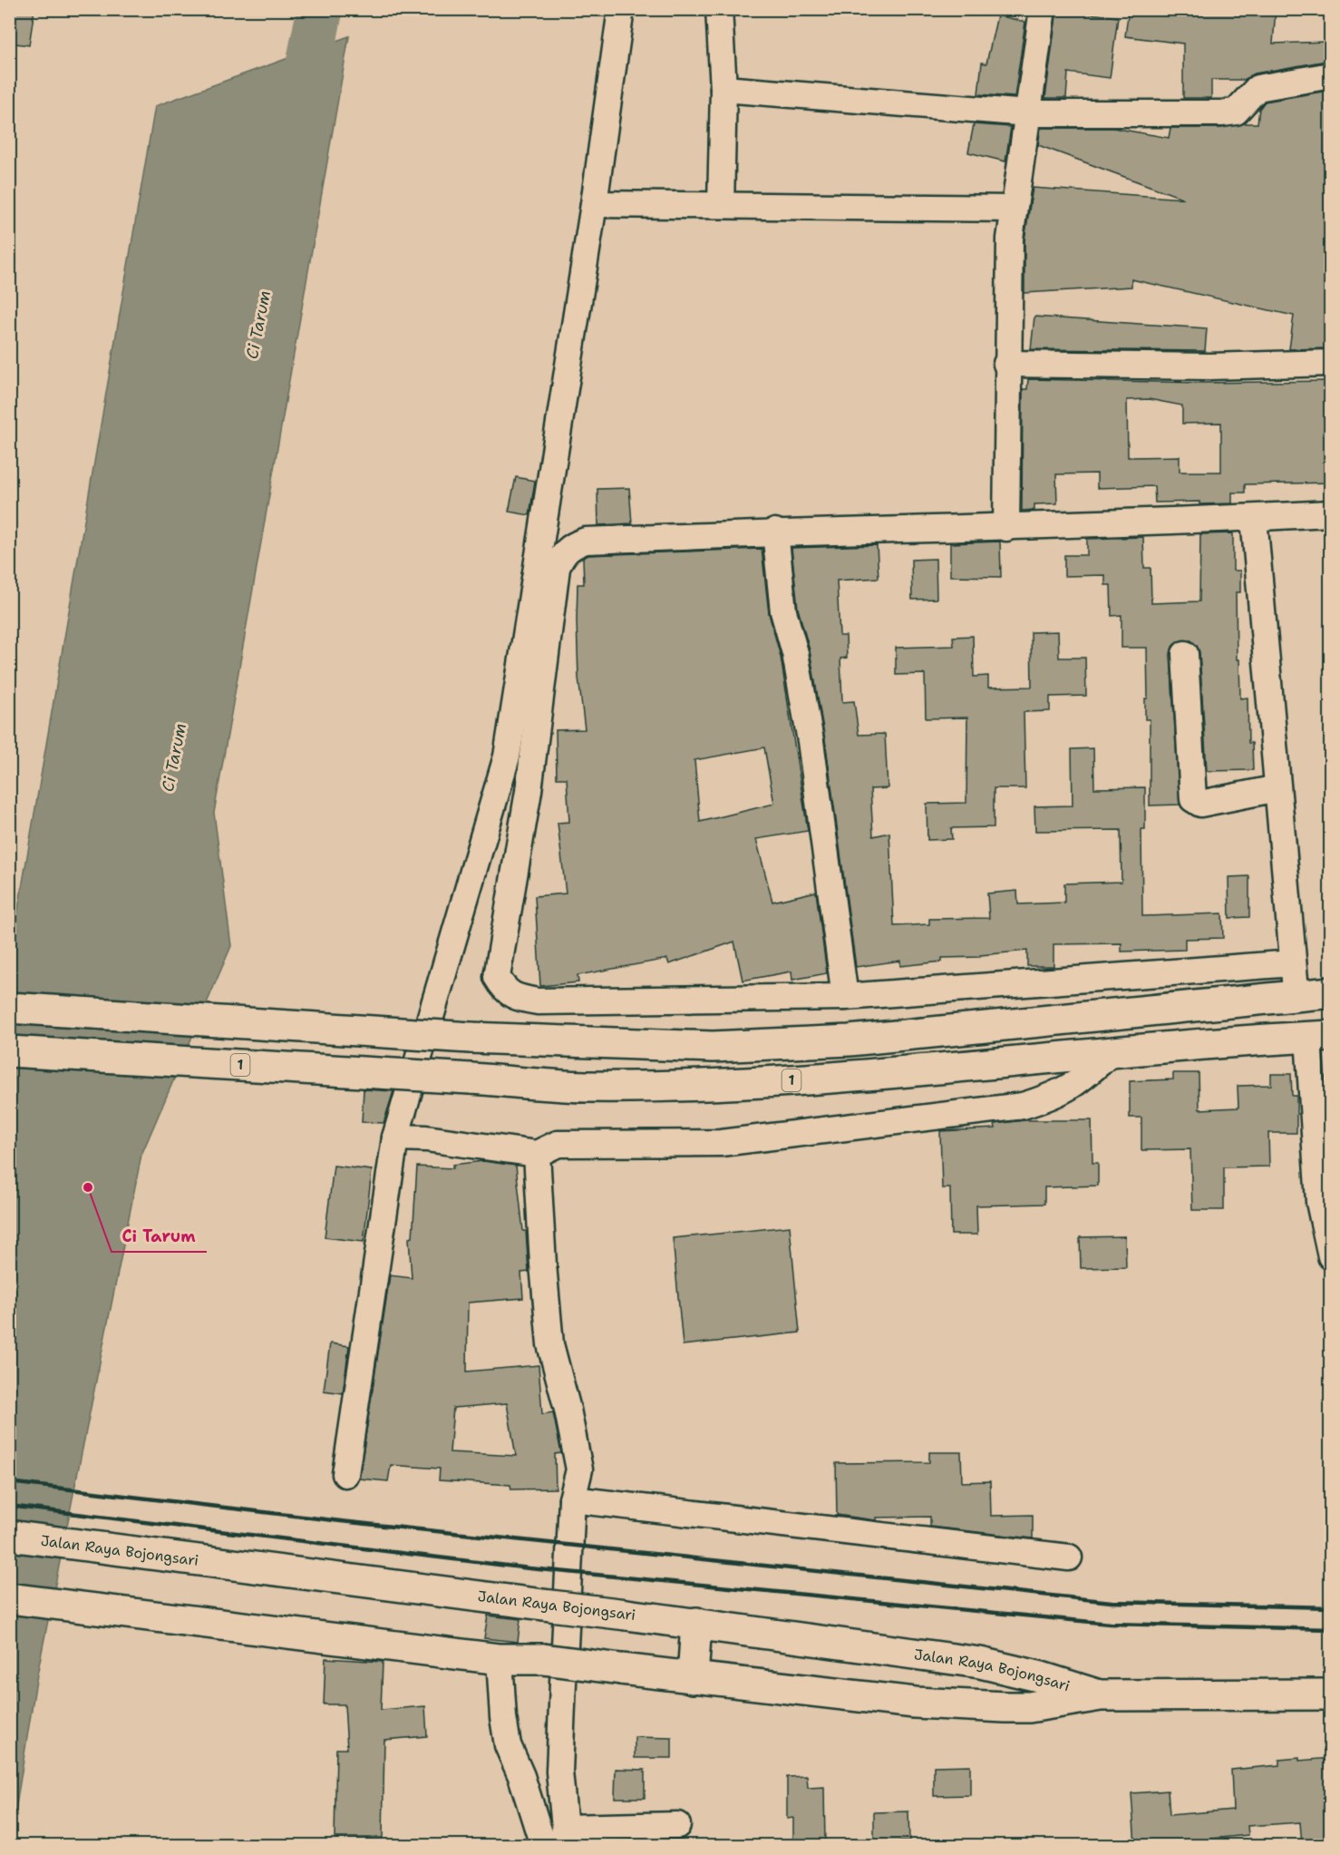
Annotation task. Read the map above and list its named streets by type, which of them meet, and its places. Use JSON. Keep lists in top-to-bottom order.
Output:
{
  "streets": {
    "main road": ["1", "Jalan Raya Bojongsari"]
  },
  "water": ["Ci Tarum"],
  "places": ["Ci Tarum"]
}
